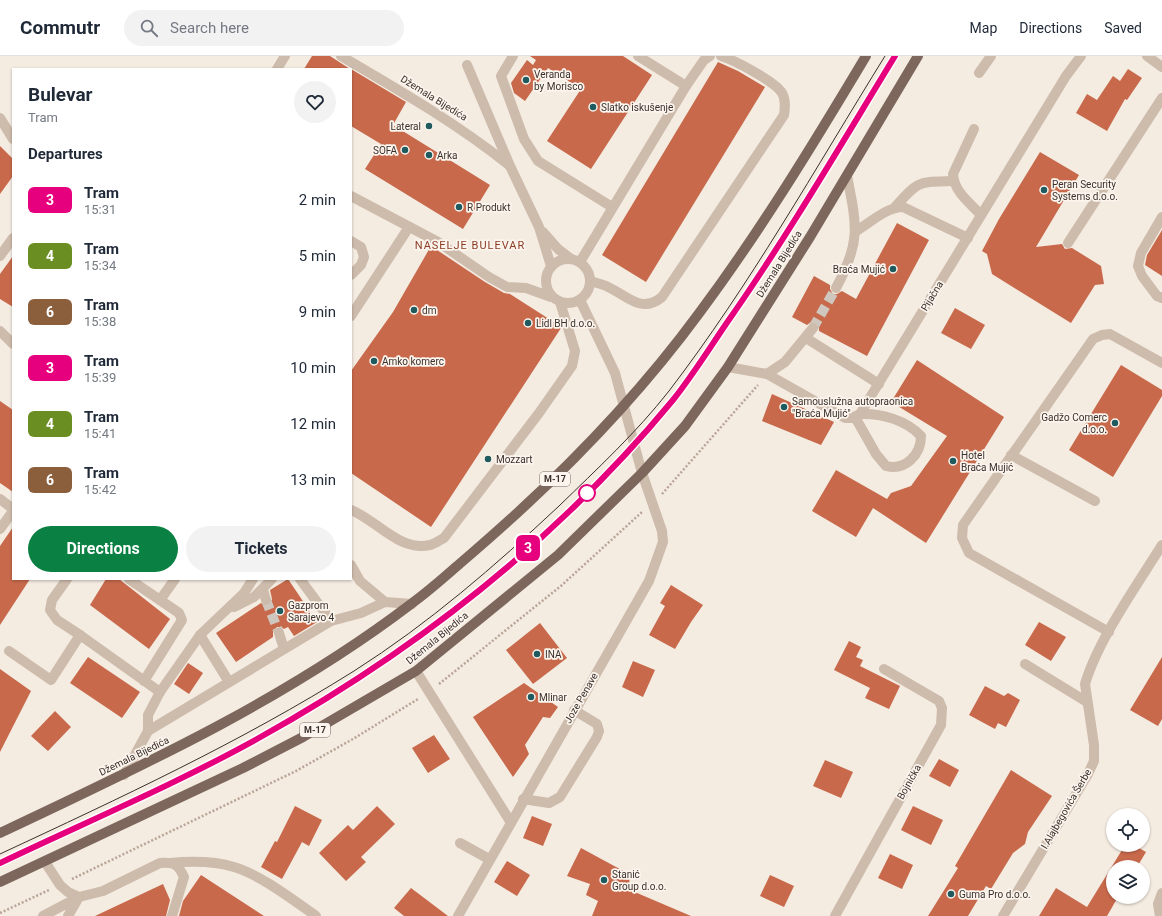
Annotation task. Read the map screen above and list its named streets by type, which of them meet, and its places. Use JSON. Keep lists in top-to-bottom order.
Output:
{
  "streets": {
    "main road": ["Džemala Bijedića", "M-17"],
    "street": [
      "Pijačna",
      "Joze Penave",
      "Bojnička",
      "I.Alajbegovića Šerbe"
    ]
  },
  "crossings": [
    ["Džemala Bijedića", "Joze Penave"]
  ],
  "districts": ["NASELJE BULEVAR"],
  "places": [
    "Veranda by Morisco",
    "Slatko iskušenje",
    "Lateral",
    "SOFA",
    "Arka",
    "Peran Security Systems d.o.o.",
    "R Produkt",
    "Braća Mujić",
    "dm",
    "Lidl BH d.o.o.",
    "Amko komerc",
    "Samouslužna autopraonica \"Braća Mujić\"",
    "Gadžo Comerc d.o.o.",
    "Mozzart",
    "Hotel Braća Mujić",
    "Gazprom Sarajevo 4",
    "INA",
    "Mlinar",
    "Stanić Group d.o.o.",
    "Guma Pro d.o.o."
  ],
  "lines": ["tram line 3"],
  "page": {
    "header": "Commutr",
    "search": "Search here",
    "nav": ["Map", "Directions", "Saved"],
    "on_map": "3",
    "heading": [
      ["Bulevar", "Tram"],
      "Departures"
    ],
    "list": [
      {
        "mark": "3",
        "name": "Tram",
        "note": "15:31",
        "value": "2 min"
      },
      {
        "mark": "4",
        "name": "Tram",
        "note": "15:34",
        "value": "5 min"
      },
      {
        "mark": "6",
        "name": "Tram",
        "note": "15:38",
        "value": "9 min"
      },
      {
        "mark": "3",
        "name": "Tram",
        "note": "15:39",
        "value": "10 min"
      },
      {
        "mark": "4",
        "name": "Tram",
        "note": "15:41",
        "value": "12 min"
      },
      {
        "mark": "6",
        "name": "Tram",
        "note": "15:42",
        "value": "13 min"
      }
    ],
    "buttons": ["Directions", "Tickets"]
  }
}
